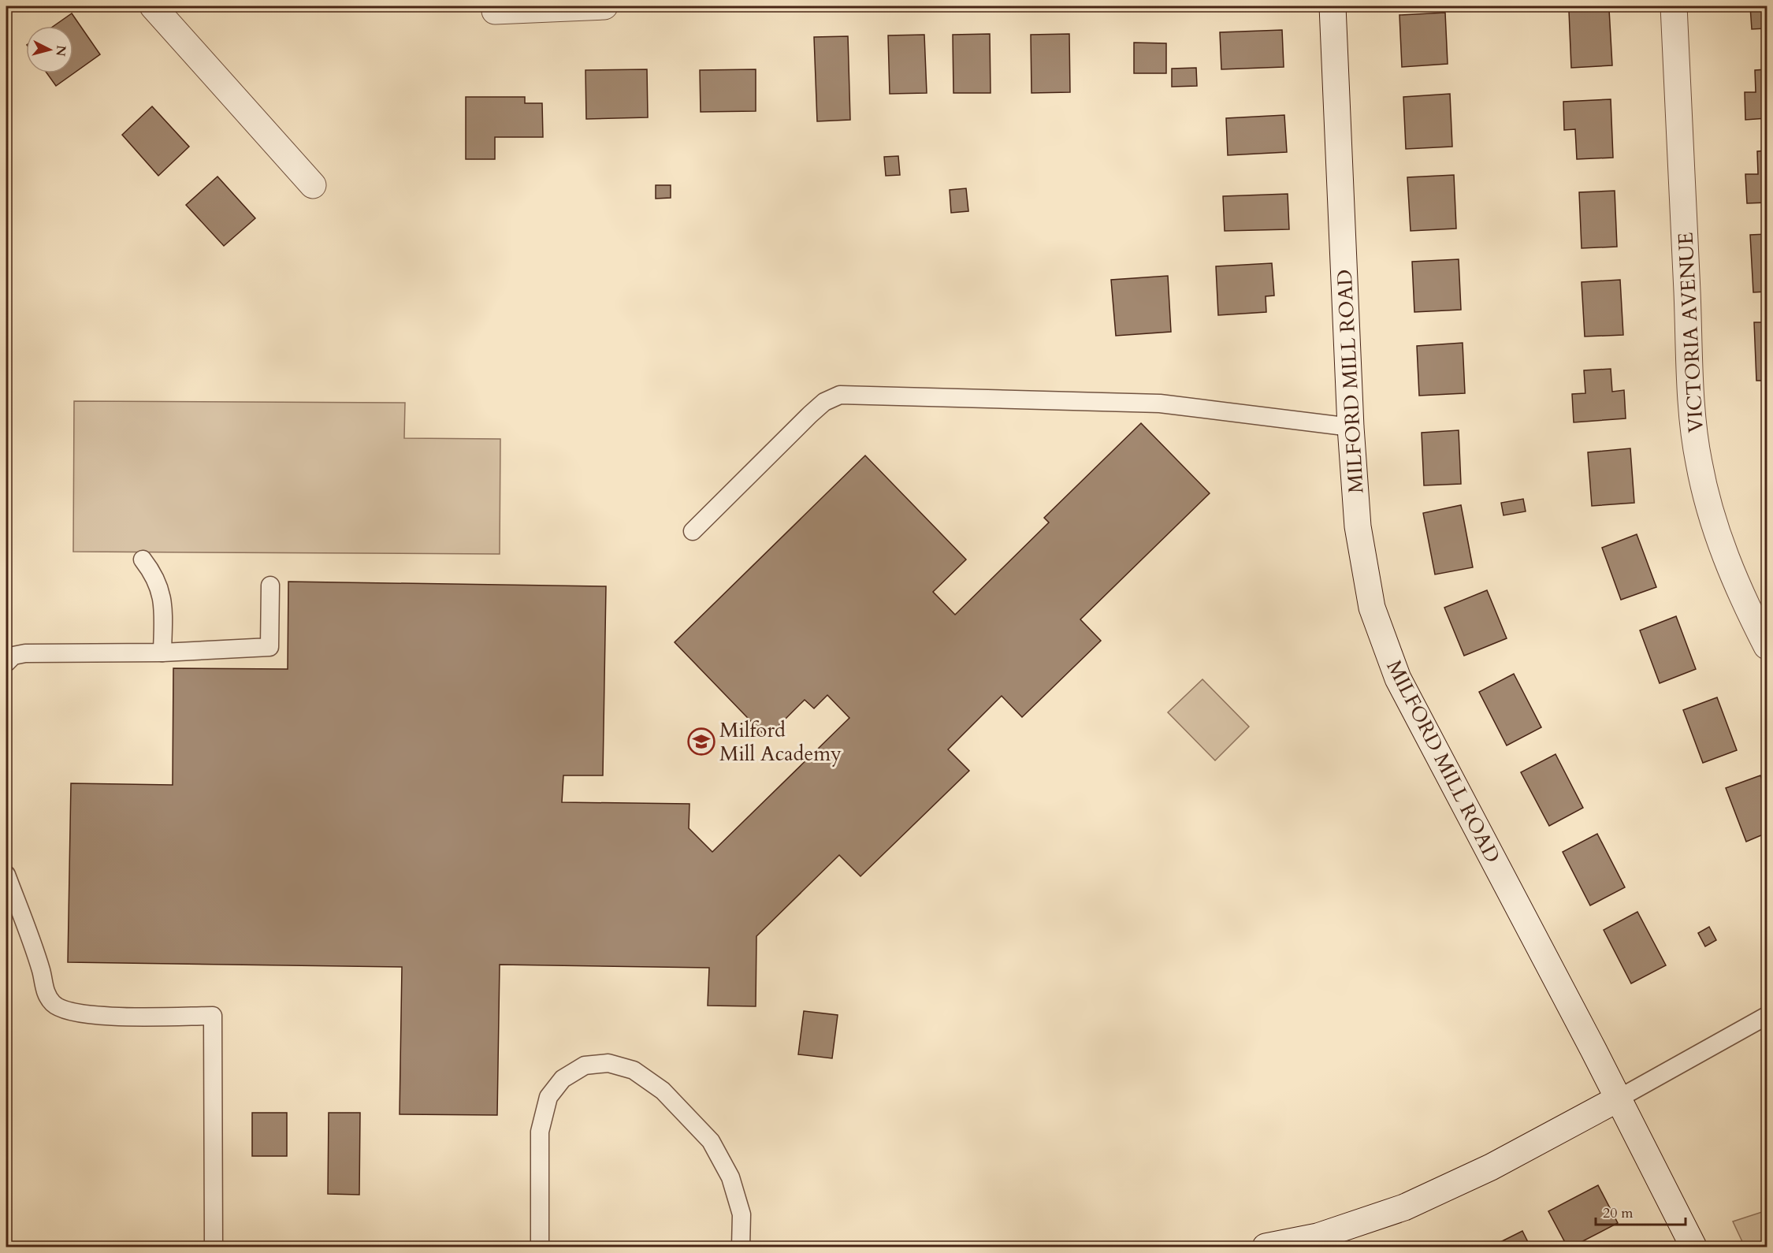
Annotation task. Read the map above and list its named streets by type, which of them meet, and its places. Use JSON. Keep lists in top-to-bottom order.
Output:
{
  "streets": {
    "main road": ["VICTORIA AVENUE", "MILFORD MILL ROAD"]
  },
  "places": {
    "school or university": ["Milford Mill Academy"]
  },
  "scale_bar": "20 m",
  "north": "right"
}
